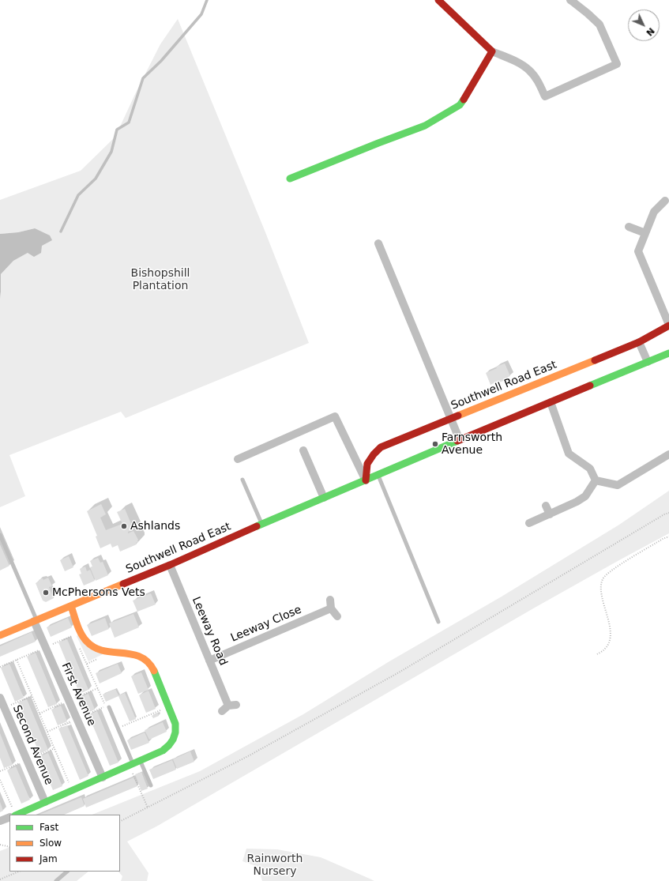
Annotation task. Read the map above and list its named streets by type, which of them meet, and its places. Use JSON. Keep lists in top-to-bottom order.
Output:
{
  "streets": {
    "street": [
      "Southwell Road East",
      "Leeway Close",
      "Leeway Road",
      "First Avenue",
      "Second Avenue"
    ]
  },
  "crossings": [
    ["Southwell Road East", "Leeway Road"],
    ["Southwell Road East", "First Avenue"],
    ["Leeway Close", "Leeway Road"]
  ],
  "parks": ["Bishopshill Plantation", "Rainworth Nursery"],
  "places": ["Farnsworth Avenue", "Ashlands", "McPhersons Vets"],
  "legend": ["Fast", "Slow", "Jam"],
  "north": "bottom right"
}
